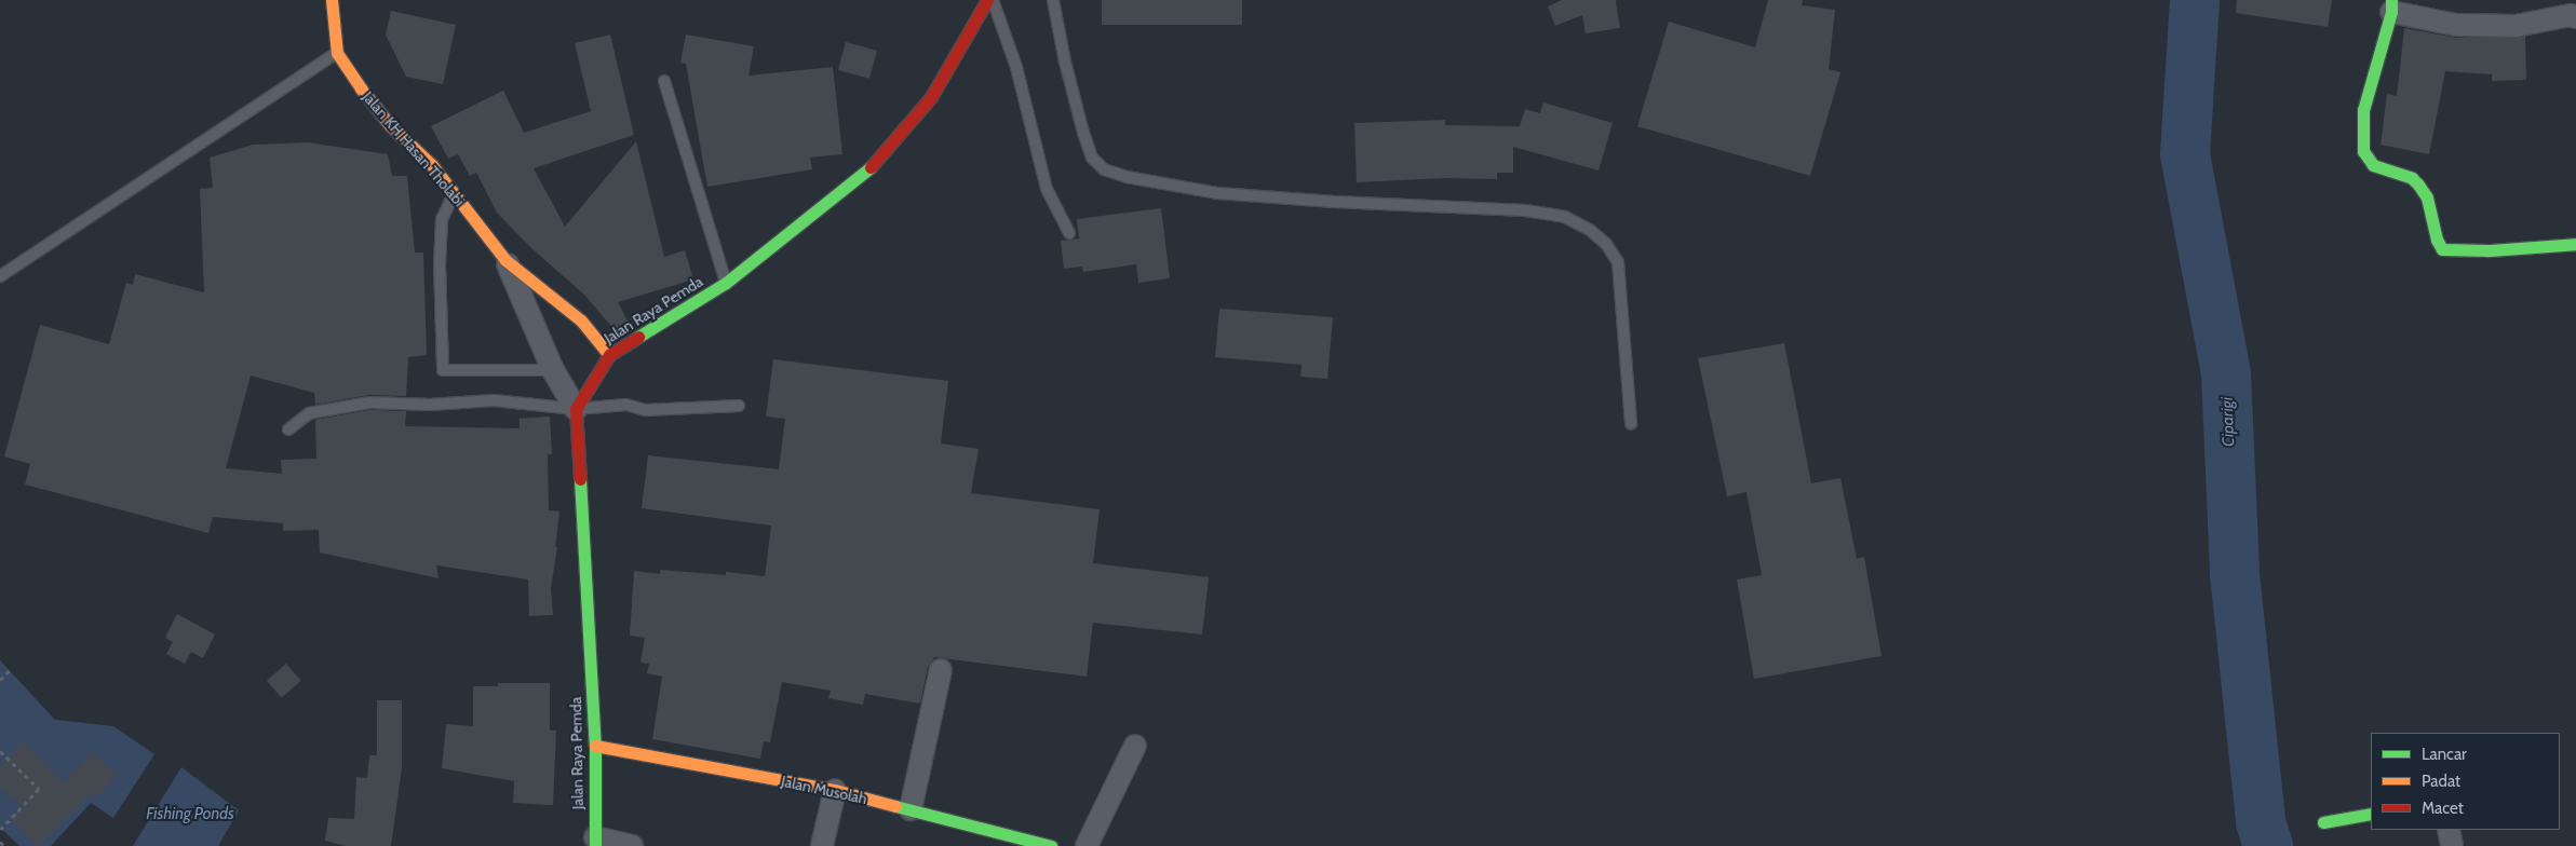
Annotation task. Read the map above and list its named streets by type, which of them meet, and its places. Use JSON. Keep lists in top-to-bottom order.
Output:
{
  "streets": {
    "street": ["Jalan KH Hasan Tholabi", "Jalan Raya Pemda", "Jalan Musolah"]
  },
  "crossings": [
    ["Jalan KH Hasan Tholabi", "Jalan Raya Pemda"],
    ["Jalan Raya Pemda", "Jalan Musolah"]
  ],
  "water": ["Ciparigi", "Fishing Ponds"],
  "legend": ["Lancar", "Padat", "Macet"]
}
